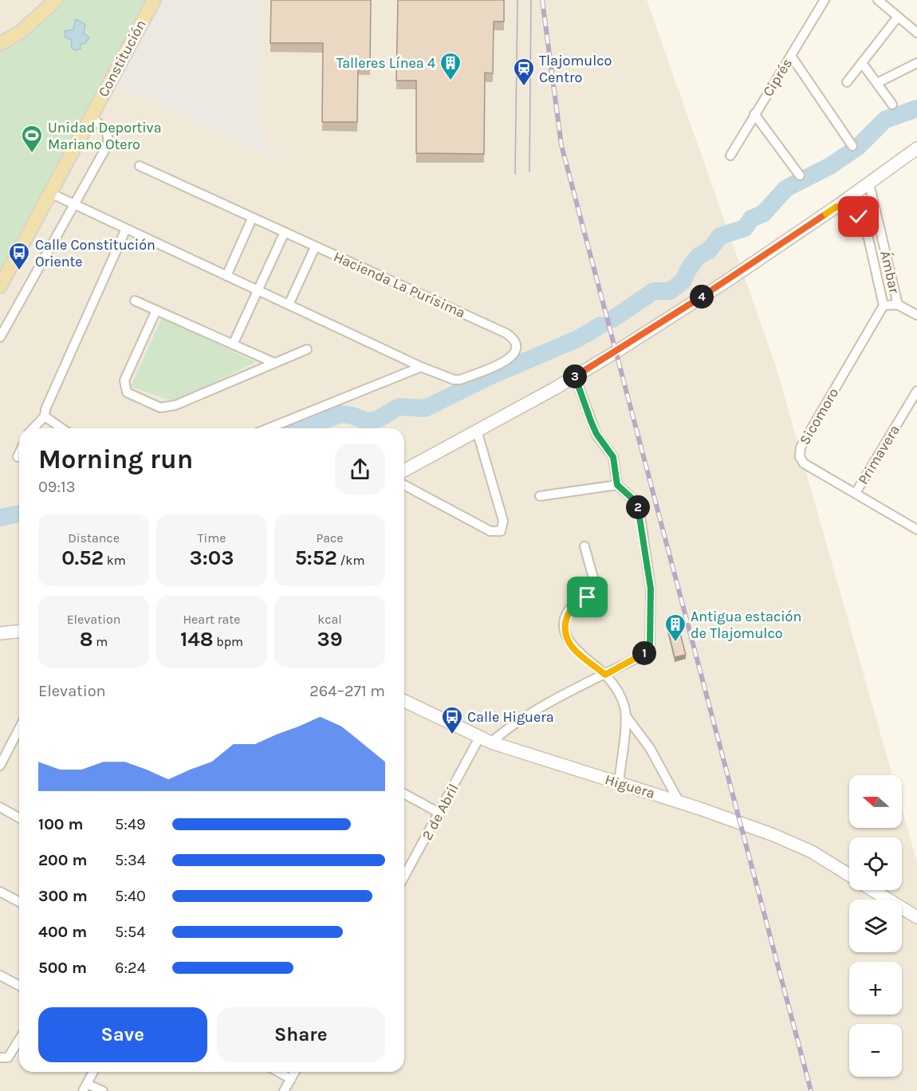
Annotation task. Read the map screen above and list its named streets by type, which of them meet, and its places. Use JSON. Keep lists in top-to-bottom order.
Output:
{
  "streets": {
    "main road": ["Constitución"],
    "street": [
      "Ciprés",
      "Ámbar",
      "Hacienda La Purísima",
      "Sicomoro",
      "Primavera",
      "Higuera",
      "2 de Abril"
    ]
  },
  "crossings": [
    ["Ámbar", "Sicomoro"],
    ["Sicomoro", "Primavera"],
    ["Higuera", "2 de Abril"]
  ],
  "places": {
    "building": ["Talleres Línea 4", "Antigua estación de Tlajomulco"],
    "station": ["Tlajomulco Centro"],
    "sports": ["Unidad Deportiva Mariano Otero"],
    "bus stop": ["Calle Constitución Oriente", "Calle Higuera"]
  },
  "north": "left",
  "page": {
    "pins": [
      "4",
      "3",
      "2",
      "1"
    ],
    "heading": ["Morning run", "09:13"],
    "stats": [
      ["Distance", "0.52 km"],
      ["Time", "3:03"],
      ["Pace", "5:52 /km"],
      ["Elevation", "8 m"],
      ["Heart rate", "148 bpm"],
      ["kcal", "39"]
    ],
    "chart": ["Elevation", "264–271 m"],
    "map_buttons": ["+", "−"],
    "list": [
      {
        "name": "100 m",
        "note": "5:49"
      },
      {
        "name": "200 m",
        "note": "5:34"
      },
      {
        "name": "300 m",
        "note": "5:40"
      },
      {
        "name": "400 m",
        "note": "5:54"
      },
      {
        "name": "500 m",
        "note": "6:24"
      }
    ],
    "buttons": ["Save", "Share"]
  }
}
